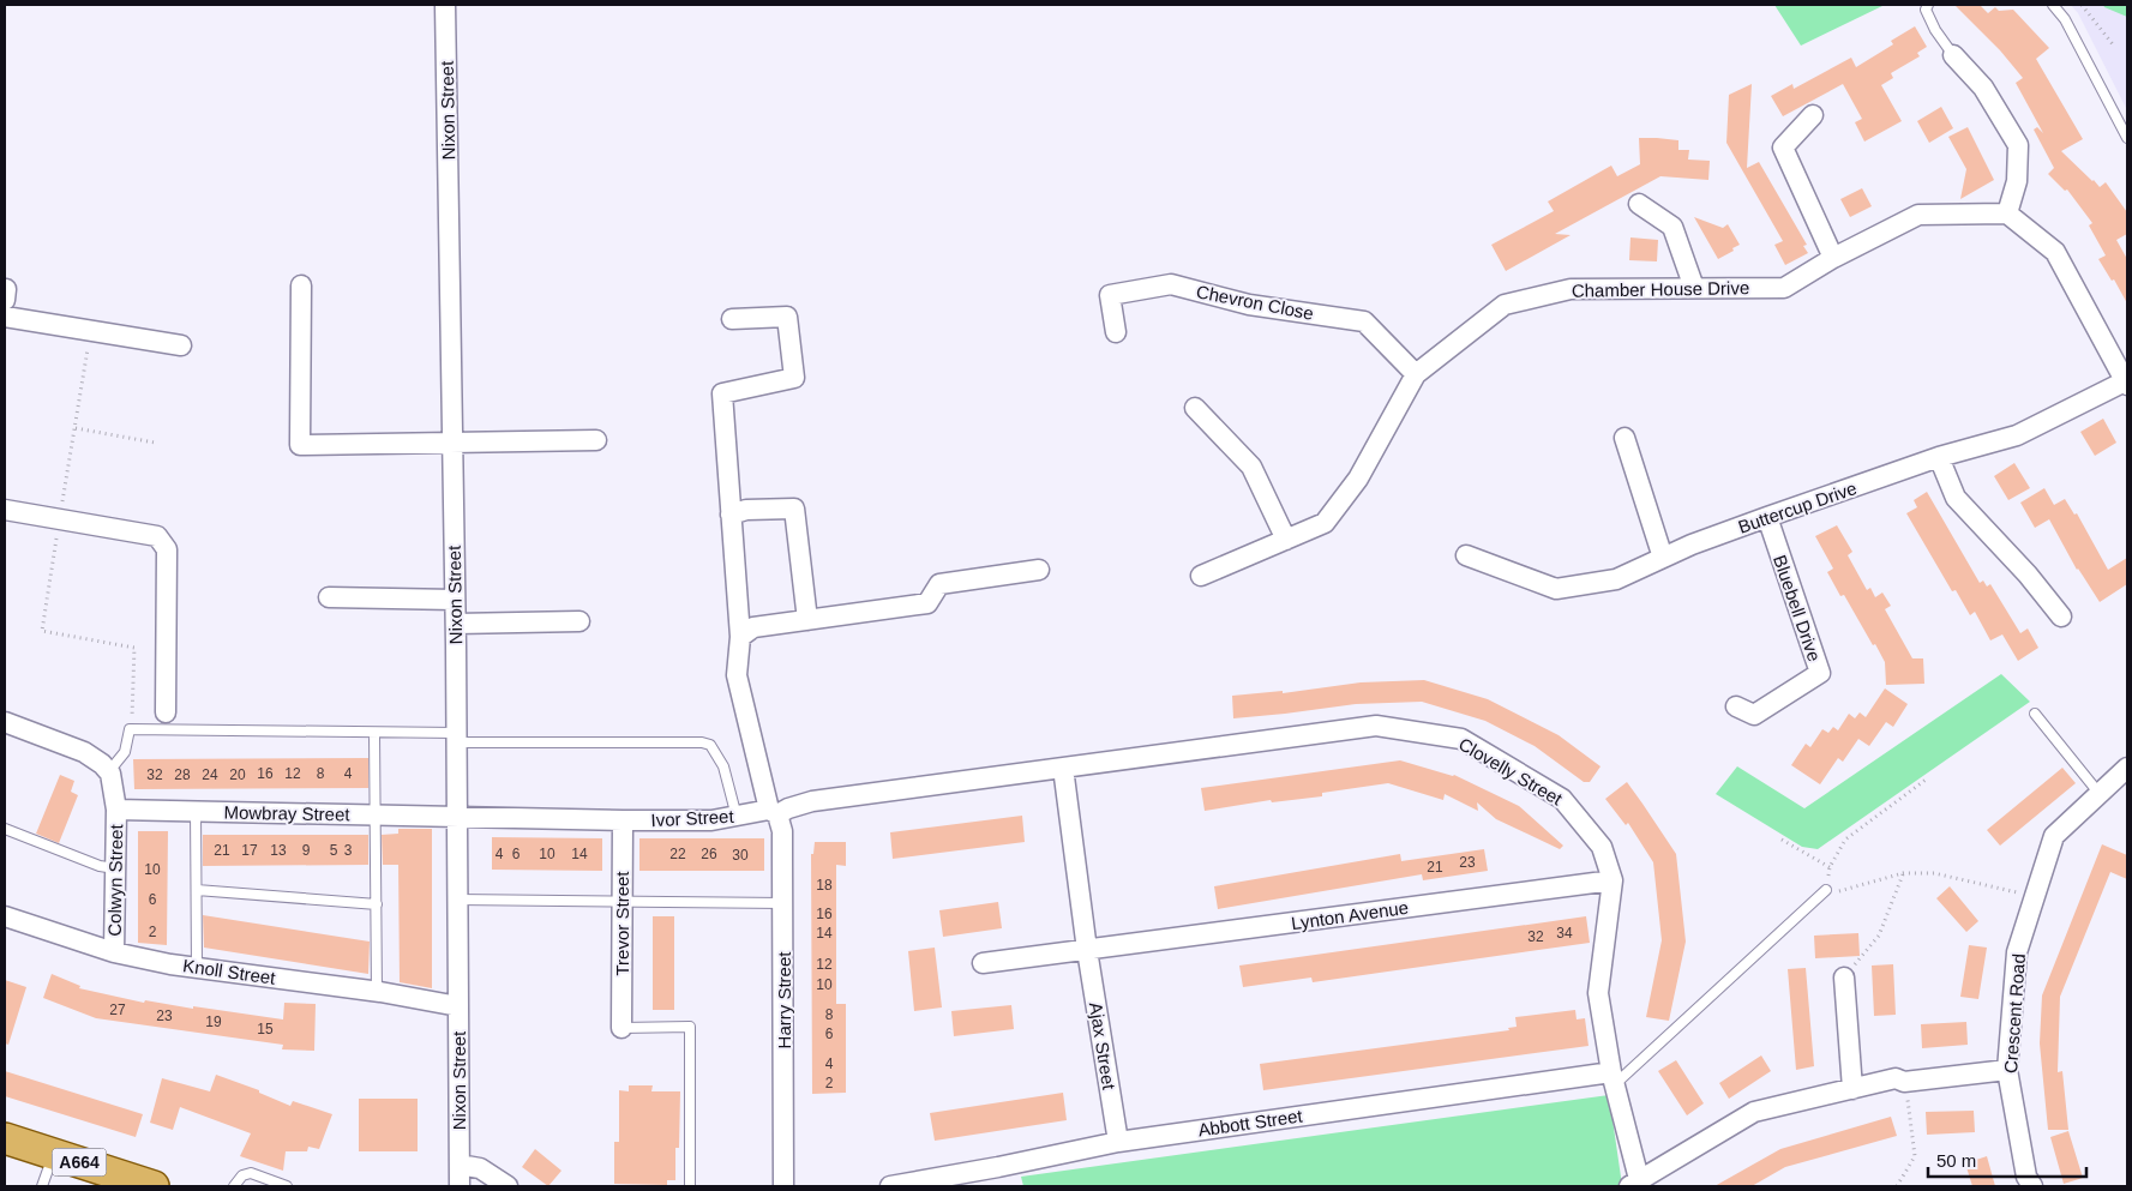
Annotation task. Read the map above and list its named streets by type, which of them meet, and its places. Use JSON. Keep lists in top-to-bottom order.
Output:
{
  "streets": {
    "main road": ["A664"],
    "street": [
      "Nixon Street",
      "Chamber House Drive",
      "Chevron Close",
      "Buttercup Drive",
      "Bluebell Drive",
      "Clovelly Street",
      "Mowbray Street",
      "Ivor Street",
      "Colwyn Street",
      "Lynton Avenue",
      "Trevor Street",
      "Knoll Street",
      "Harry Street",
      "Crescent Road",
      "Ajax Street",
      "Abbott Street"
    ]
  },
  "crossings": [
    ["Nixon Street", "Mowbray Street"],
    ["Nixon Street", "Ivor Street"],
    ["Nixon Street", "Knoll Street"],
    ["Chamber House Drive", "Chevron Close"],
    ["Buttercup Drive", "Bluebell Drive"],
    ["Clovelly Street", "Ivor Street"],
    ["Clovelly Street", "Lynton Avenue"],
    ["Clovelly Street", "Ajax Street"],
    ["Clovelly Street", "Abbott Street"],
    ["Mowbray Street", "Ivor Street"],
    ["Mowbray Street", "Colwyn Street"],
    ["Ivor Street", "Trevor Street"],
    ["Ivor Street", "Harry Street"],
    ["Ivor Street", "Ajax Street"],
    ["Colwyn Street", "Knoll Street"],
    ["Lynton Avenue", "Ajax Street"],
    ["Ajax Street", "Abbott Street"]
  ],
  "house_numbers": [
    "16",
    "12",
    "8",
    "4",
    "32",
    "28",
    "24",
    "20",
    "21",
    "17",
    "13",
    "9",
    "5",
    "3",
    "4",
    "6",
    "10",
    "14",
    "22",
    "26",
    "30",
    "23",
    "21",
    "10",
    "18",
    "6",
    "16",
    "2",
    "14",
    "34",
    "32",
    "12",
    "10",
    "27",
    "8",
    "23",
    "19",
    "15",
    "6",
    "4",
    "2"
  ],
  "scale_bar": "50 m"
}
